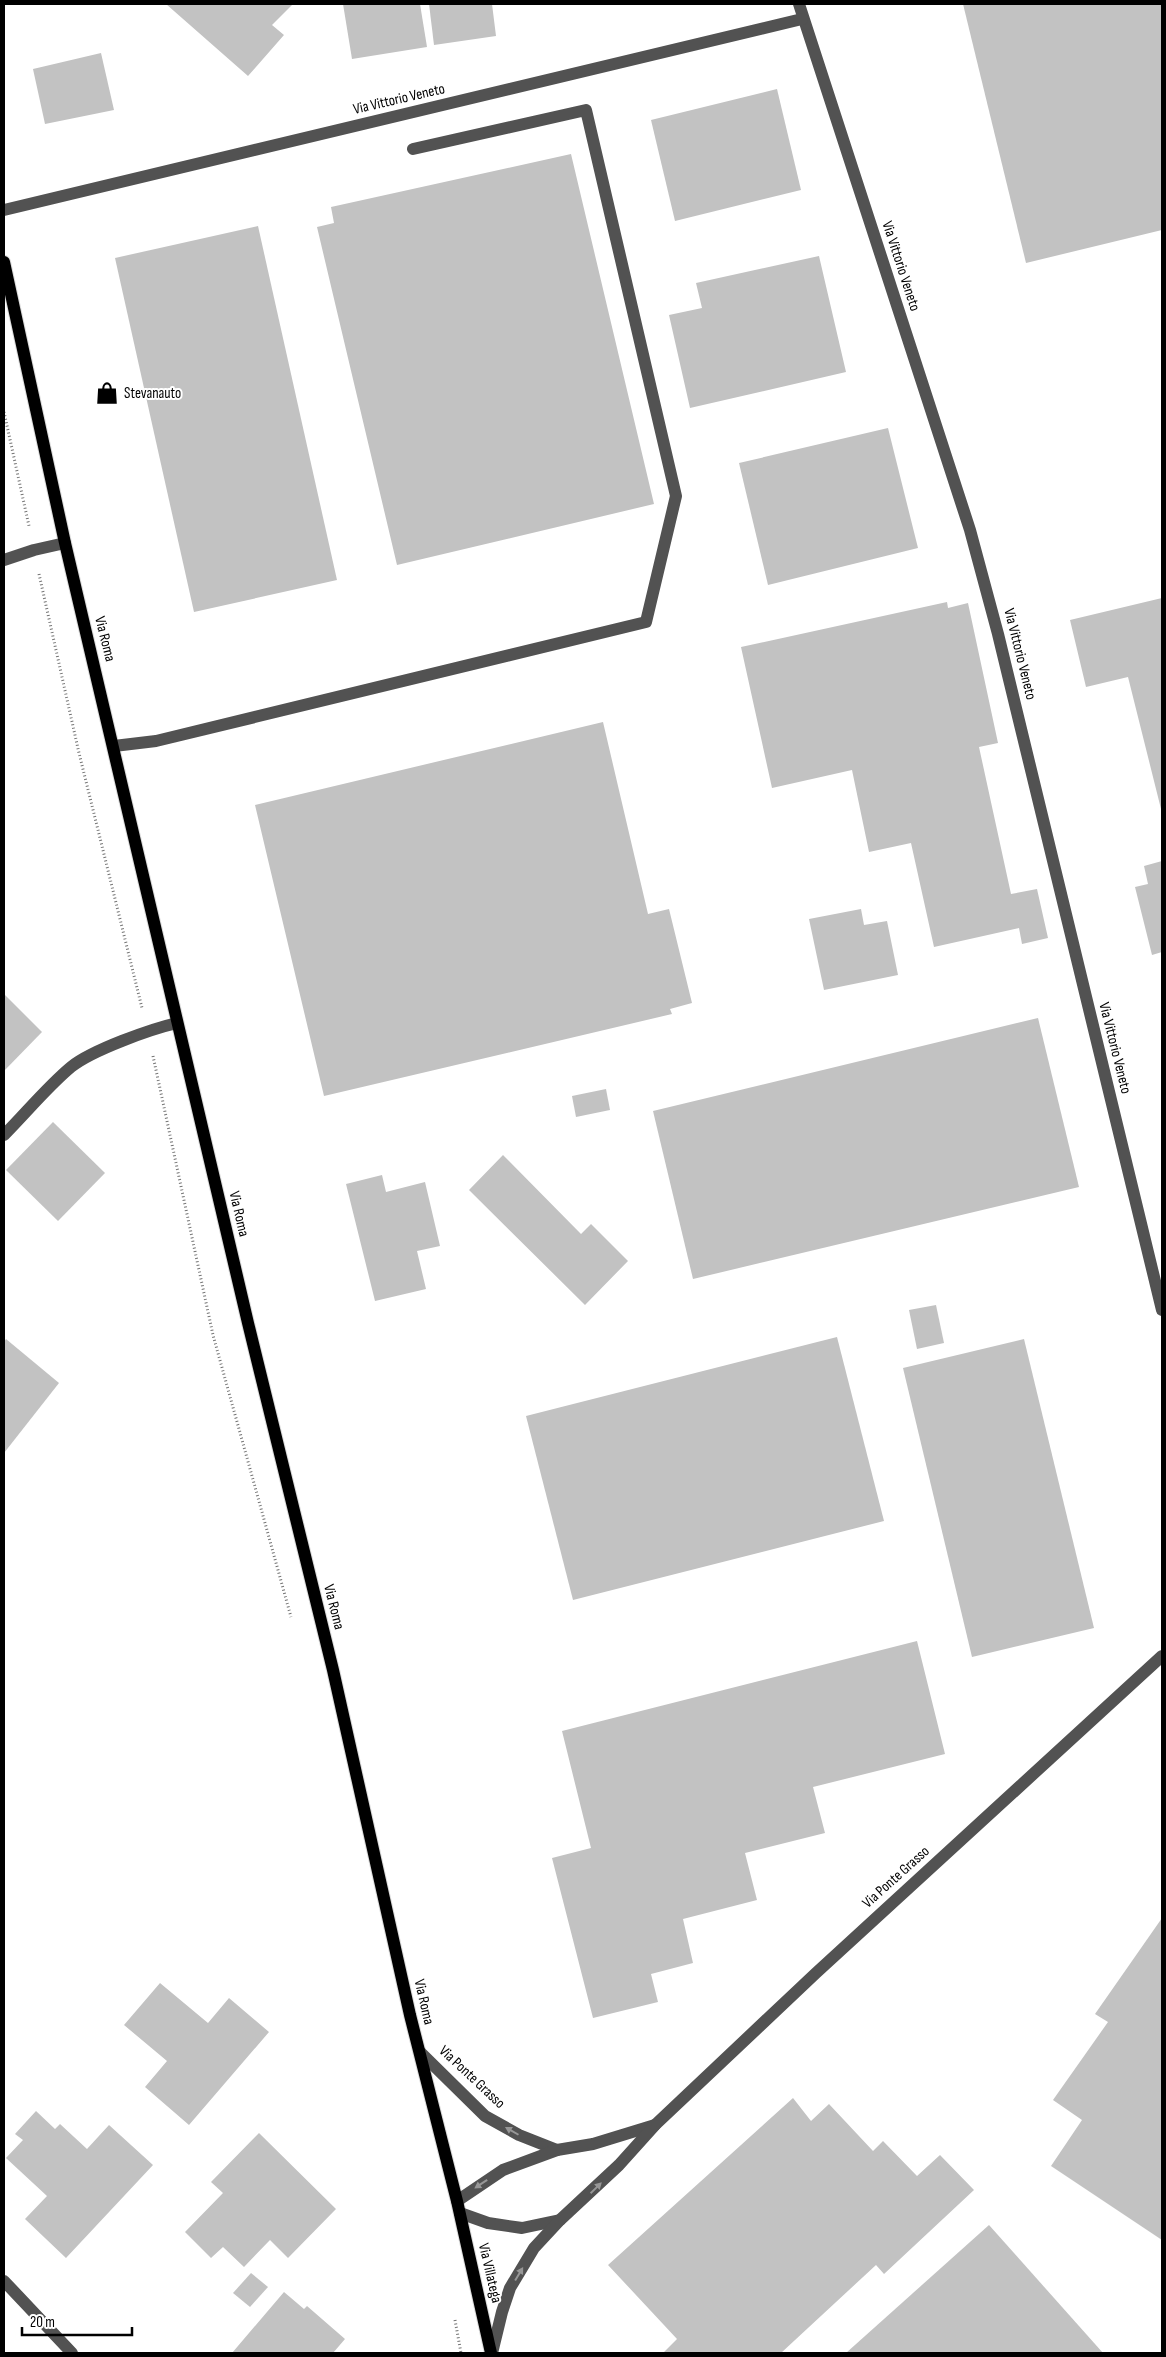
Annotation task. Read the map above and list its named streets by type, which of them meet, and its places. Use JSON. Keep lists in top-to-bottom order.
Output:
{
  "streets": {
    "main road": ["Via Roma", "Via Villatega"],
    "street": ["Via Vittorio Veneto", "Via Ponte Grasso"]
  },
  "crossings": [
    ["Via Roma", "Via Ponte Grasso"],
    ["Via Roma", "Via Villatega"],
    ["Via Ponte Grasso", "Via Villatega"]
  ],
  "places": {
    "shop": ["Stevanauto"]
  },
  "scale_bar": "20 m"
}
